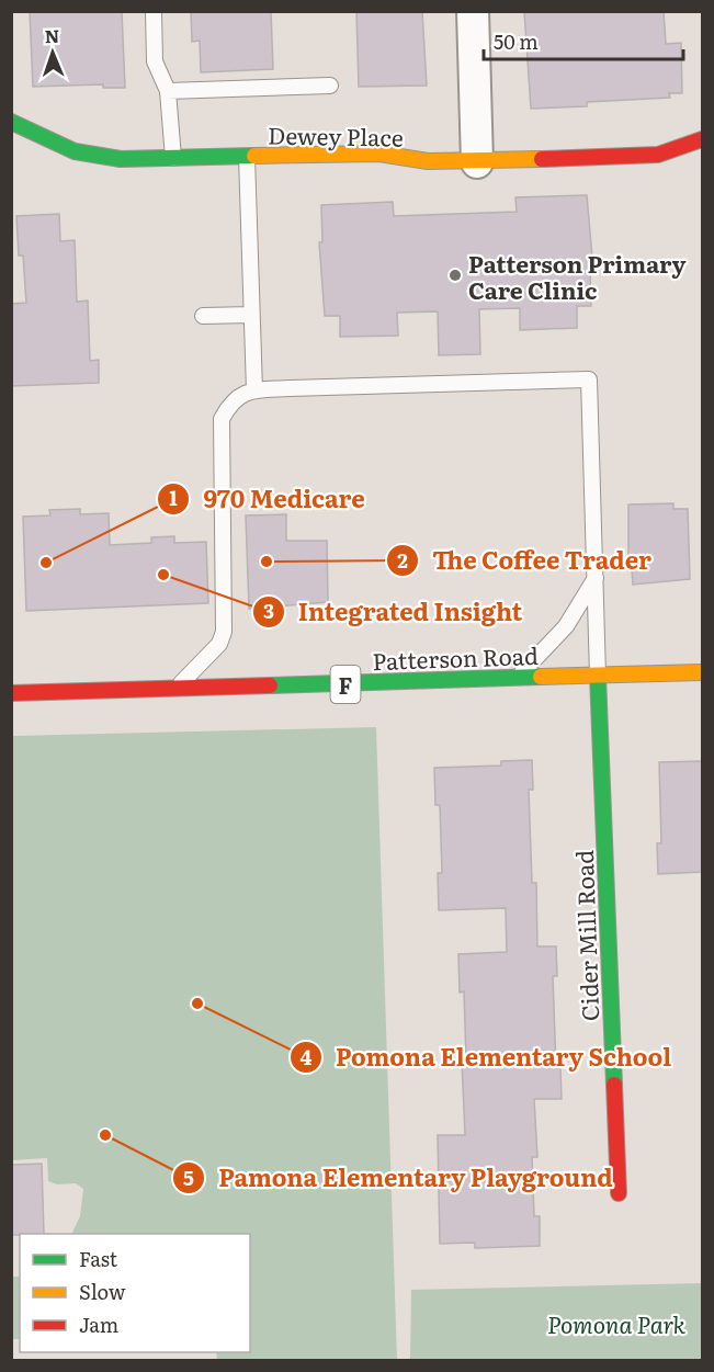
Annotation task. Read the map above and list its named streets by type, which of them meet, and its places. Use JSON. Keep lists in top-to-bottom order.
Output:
{
  "streets": {
    "street": [
      "Dewey Place",
      "Patterson Road",
      "F",
      "Cider Mill Road"
    ]
  },
  "crossings": [
    ["Patterson Road", "Cider Mill Road"]
  ],
  "parks": ["Pomona Park"],
  "places": [
    "Patterson Primary Care Clinic",
    "The Coffee Trader",
    "970 Medicare",
    "Integrated Insight",
    "Pomona Elementary School",
    "Pamona Elementary Playground"
  ],
  "legend": ["Fast", "Slow", "Jam"],
  "scale_bar": "50 m",
  "north": "top"
}
